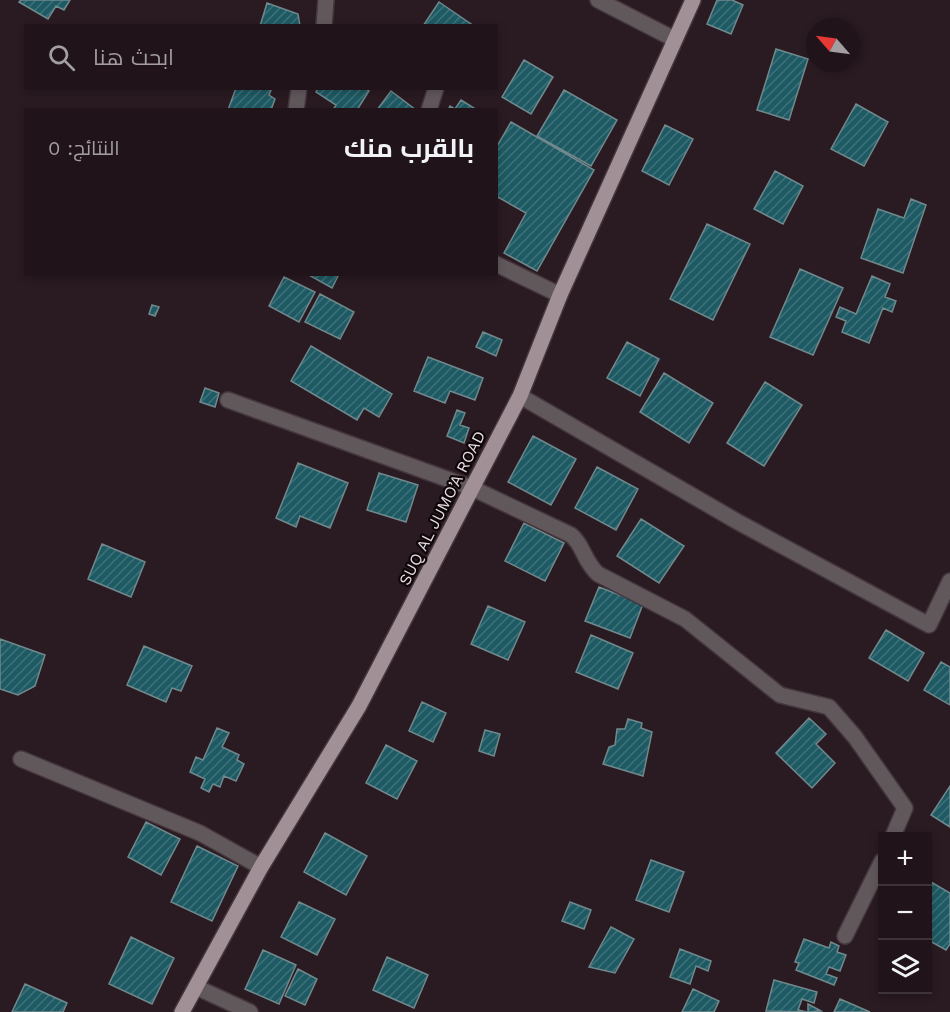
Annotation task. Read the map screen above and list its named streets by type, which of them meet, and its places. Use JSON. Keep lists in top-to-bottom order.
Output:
{
  "streets": {
    "main road": ["SUQ AL JUMO’A ROAD"]
  },
  "north": "top left",
  "page": {
    "search": "ابحث هنا",
    "heading": ["بالقرب منك", "النتائج: 0"],
    "map_buttons": ["+", "−"]
  }
}
